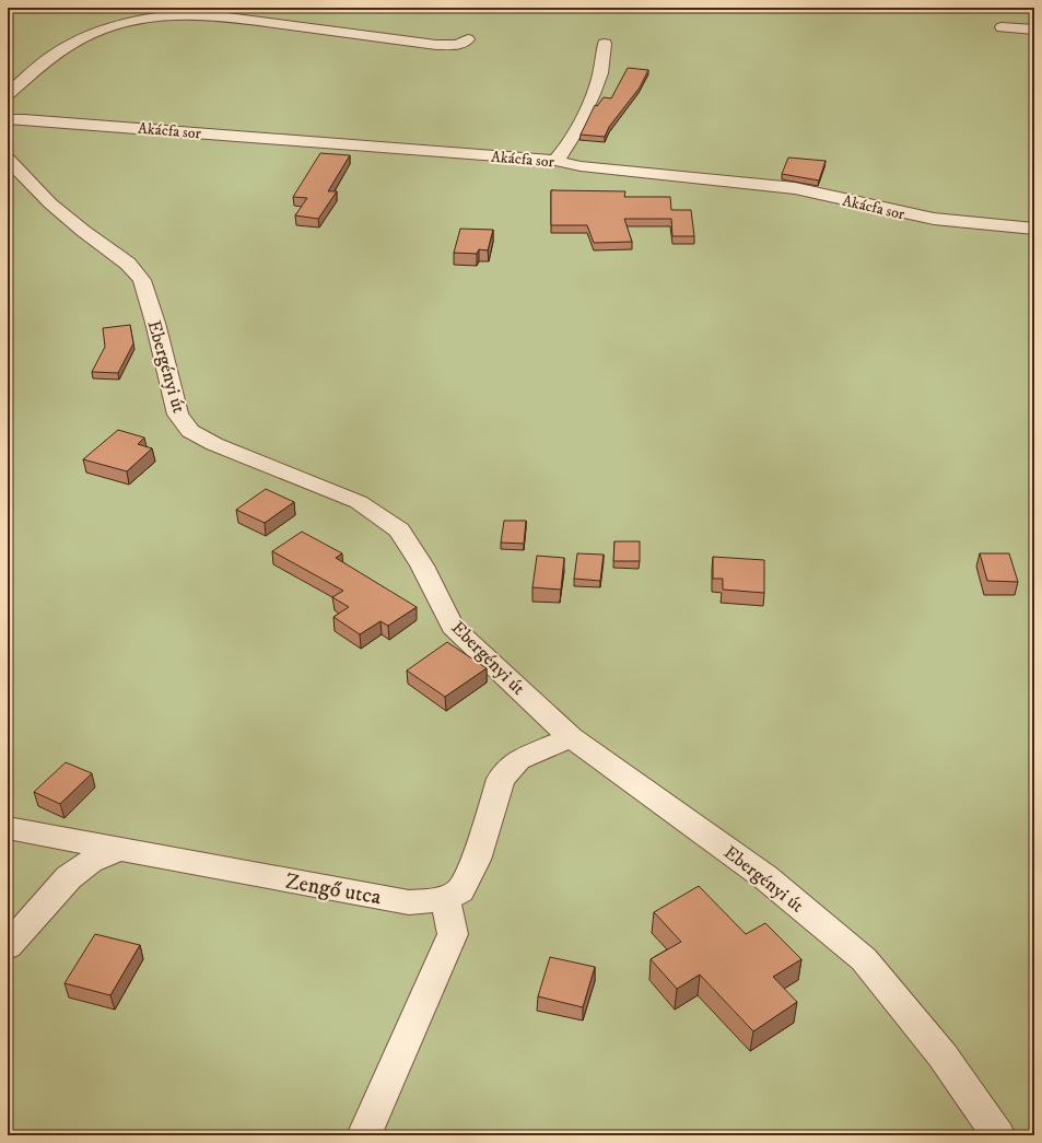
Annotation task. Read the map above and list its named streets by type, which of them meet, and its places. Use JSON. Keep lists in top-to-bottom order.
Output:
{
  "streets": {
    "street": ["Akácfa sor", "Ebergényi út", "Zengő utca"]
  }
}
